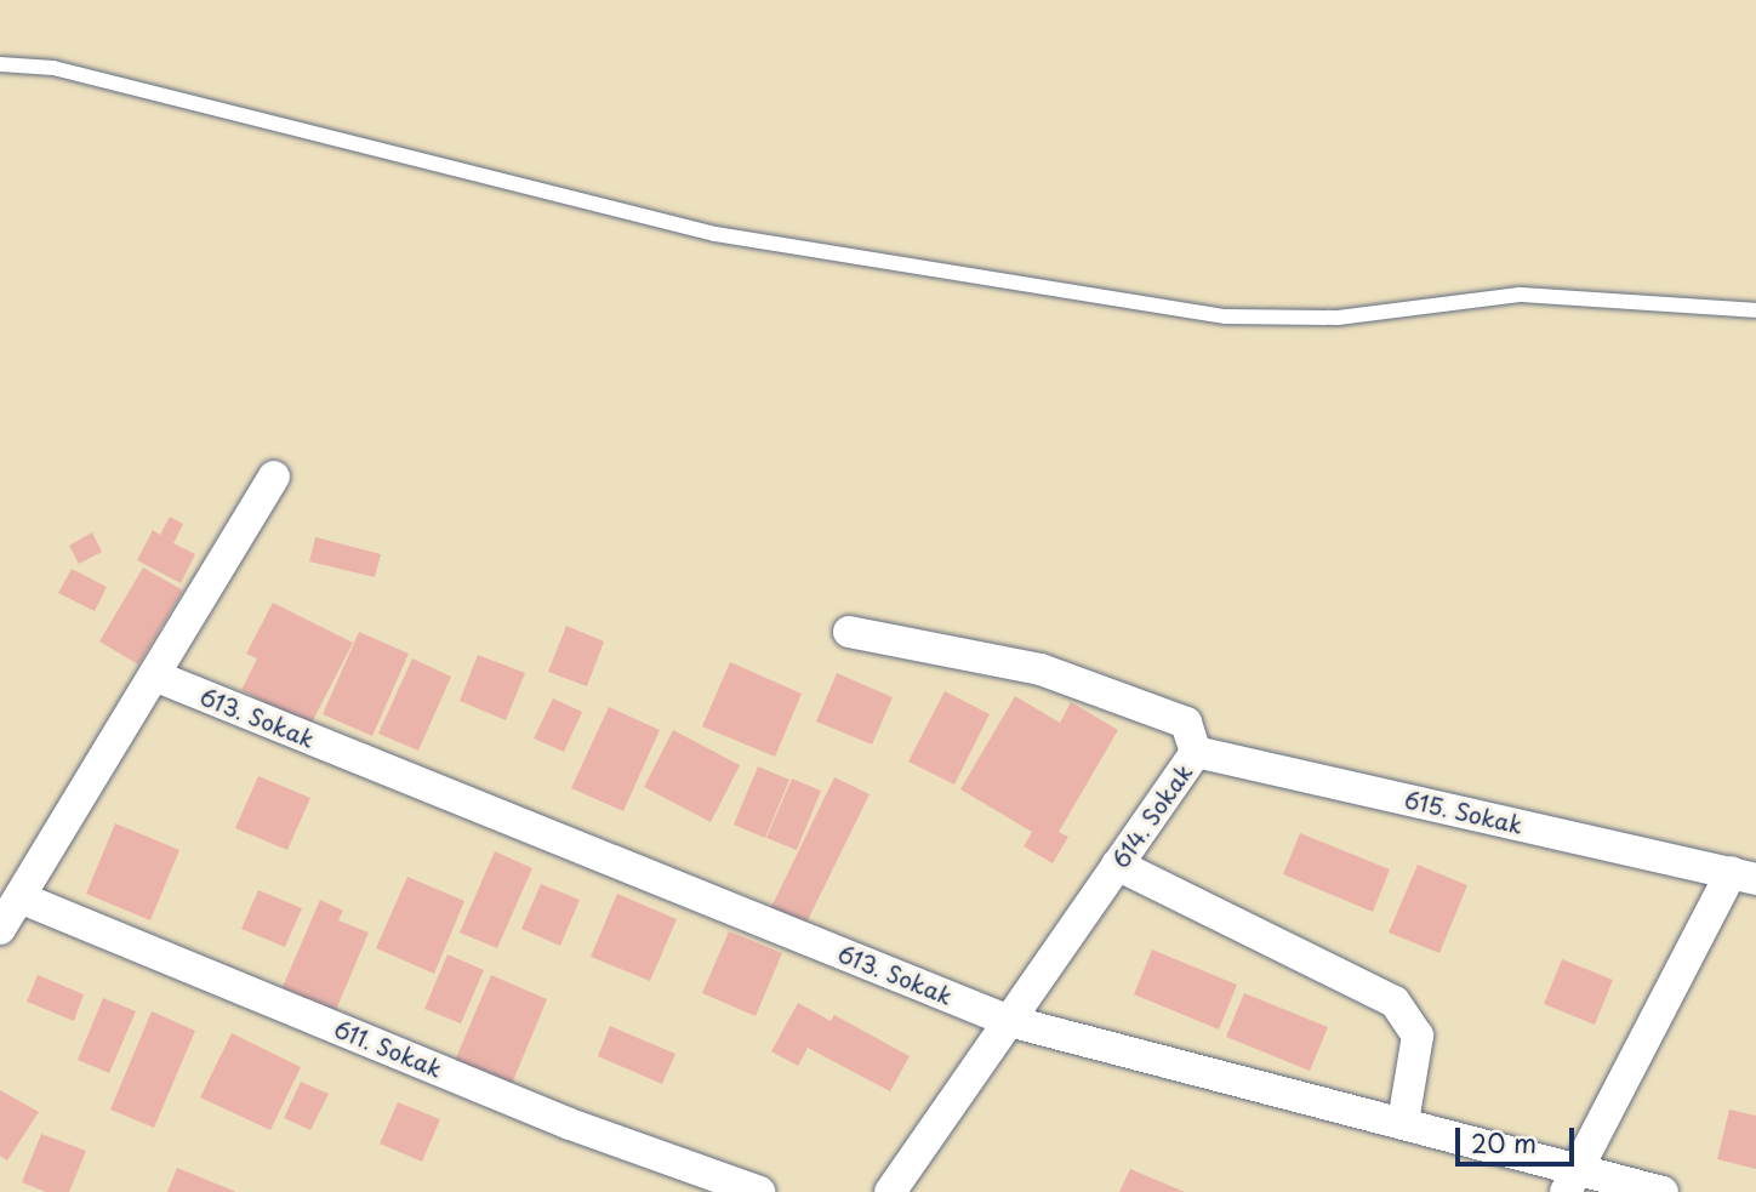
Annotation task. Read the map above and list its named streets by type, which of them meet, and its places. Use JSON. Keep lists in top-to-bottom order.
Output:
{
  "streets": {
    "street": [
      "613. Sokak",
      "615. Sokak",
      "614. Sokak",
      "611. Sokak"
    ]
  },
  "crossings": [
    ["613. Sokak", "615. Sokak"],
    ["613. Sokak", "614. Sokak"],
    ["615. Sokak", "614. Sokak"]
  ],
  "scale_bar": "20 m"
}
